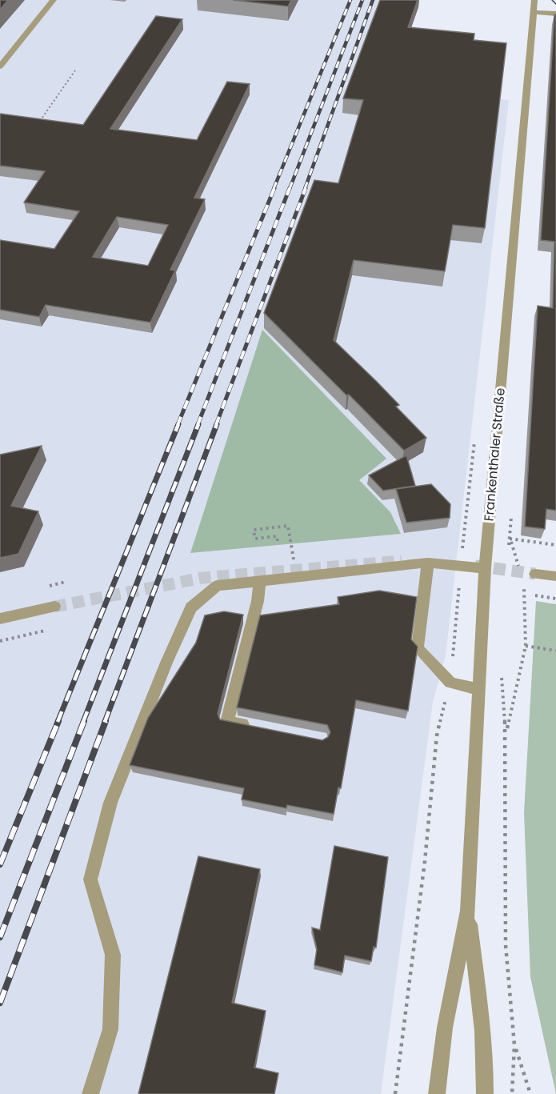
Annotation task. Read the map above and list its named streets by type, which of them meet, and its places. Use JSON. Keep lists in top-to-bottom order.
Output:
{
  "streets": {
    "street": ["Frankenthaler Straße"]
  }
}
